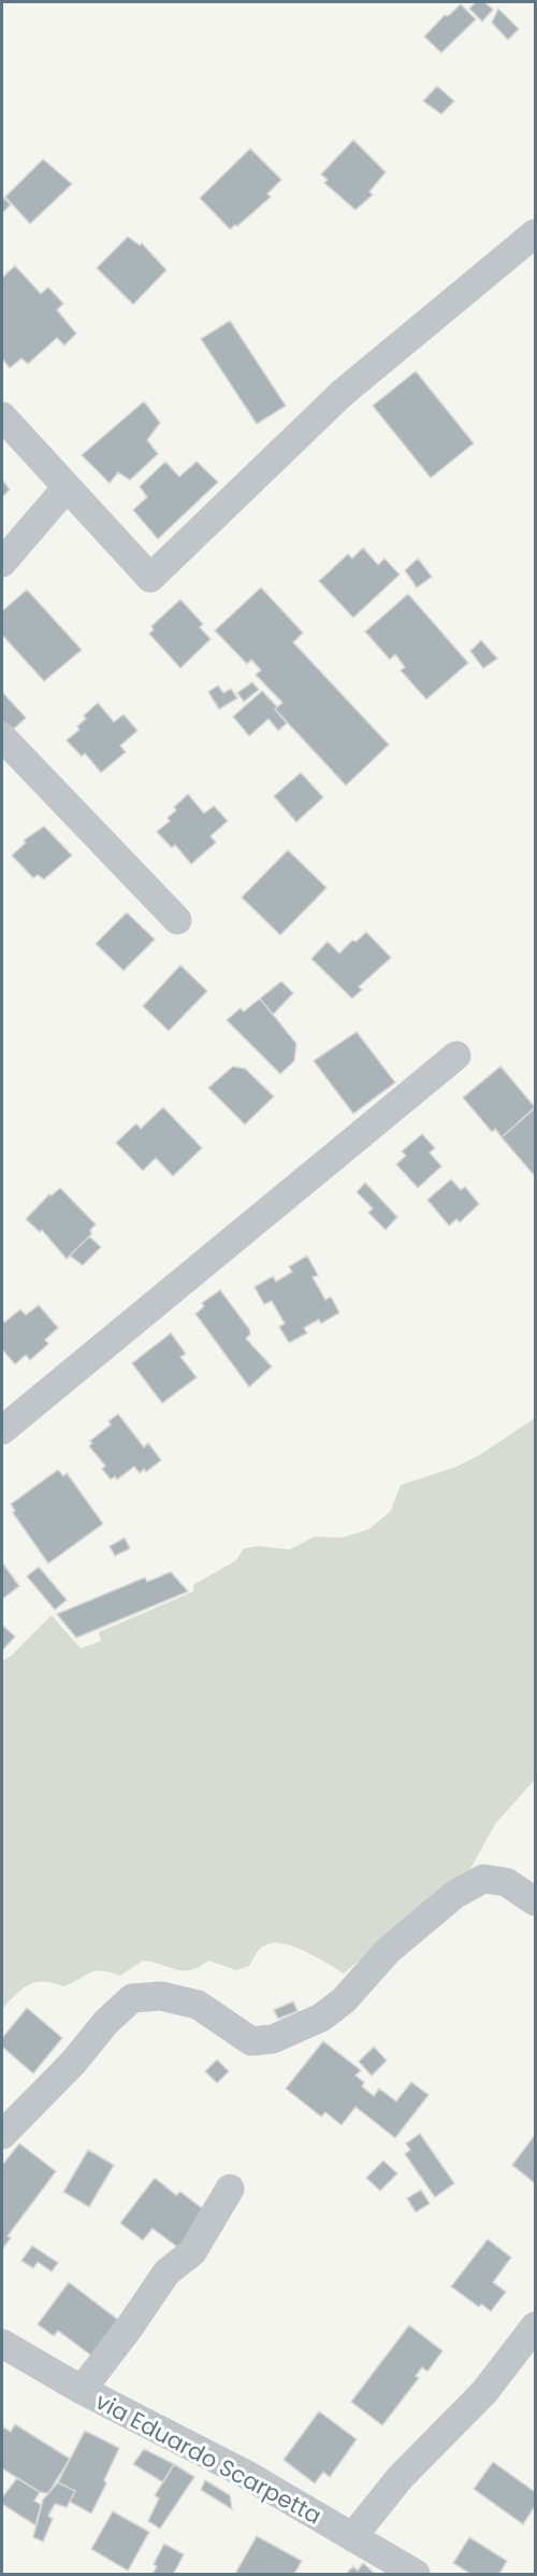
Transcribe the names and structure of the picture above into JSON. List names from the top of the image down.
{
  "streets": {
    "street": ["via Eduardo Scarpetta"]
  }
}
